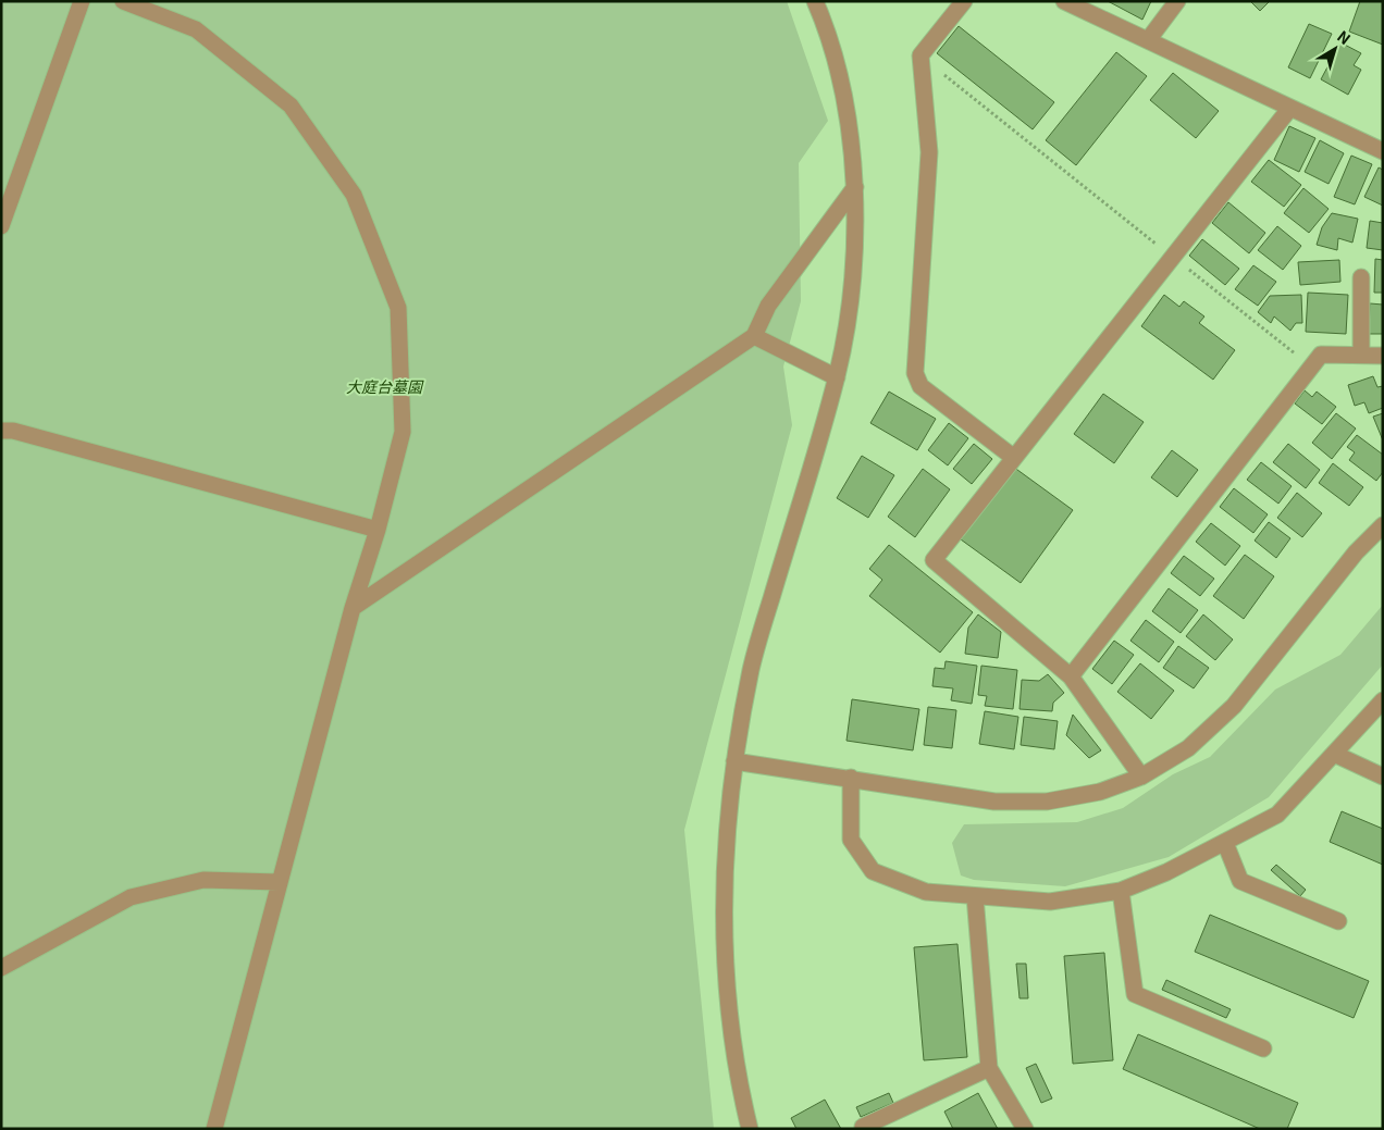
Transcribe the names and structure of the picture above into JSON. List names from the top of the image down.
{
  "parks": ["大庭台墓園"],
  "north": "top right"
}
